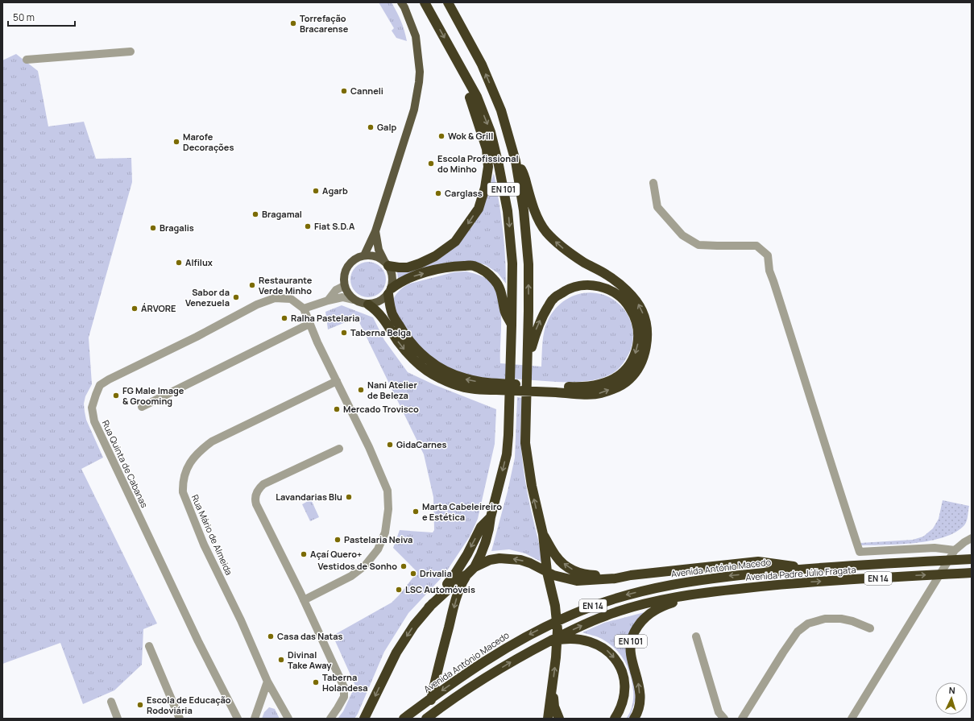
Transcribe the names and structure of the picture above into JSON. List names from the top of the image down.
{
  "streets": {
    "highway": [
      "EN 101",
      "Avenida António Macedo",
      "Avenida Padre Júlio Fragata",
      "EN 14"
    ],
    "street": ["Rua Quinta de Cabanas", "Rua Mário de Almeida"]
  },
  "crossings": [
    ["EN 101", "Avenida António Macedo"],
    ["EN 101", "Avenida Padre Júlio Fragata"],
    ["EN 101", "EN 14"],
    ["Avenida Padre Júlio Fragata", "EN 14"]
  ],
  "places": [
    "Torrefação Bracarense",
    "Canneli",
    "Galp",
    "Wok & Grill",
    "Marofe Decorações",
    "Escola Profissional do Minho",
    "Agarb",
    "Carglass",
    "Bragamal",
    "Fiat S.D.A",
    "Bragalis",
    "Alfilux",
    "Restaurante Verde Minho",
    "Sabor da Venezuela",
    "ÁRVORE",
    "Ralha Pastelaria",
    "Taberna Belga",
    "Nani Atelier de Beleza",
    "FG Male Image & Grooming",
    "Mercado Trovisco",
    "GidaCarnes",
    "Lavandarias Blu",
    "Marta Cabeleireiro e Estética",
    "Pastelaria Neiva",
    "Açaí Quero+",
    "Vestidos de Sonho",
    "Drivalia",
    "LSC Automóveis",
    "Casa das Natas",
    "Divinal Take Away",
    "Taberna Holandesa",
    "Escola de Educação Rodoviária"
  ],
  "scale_bar": "50 m",
  "north": "top"
}
